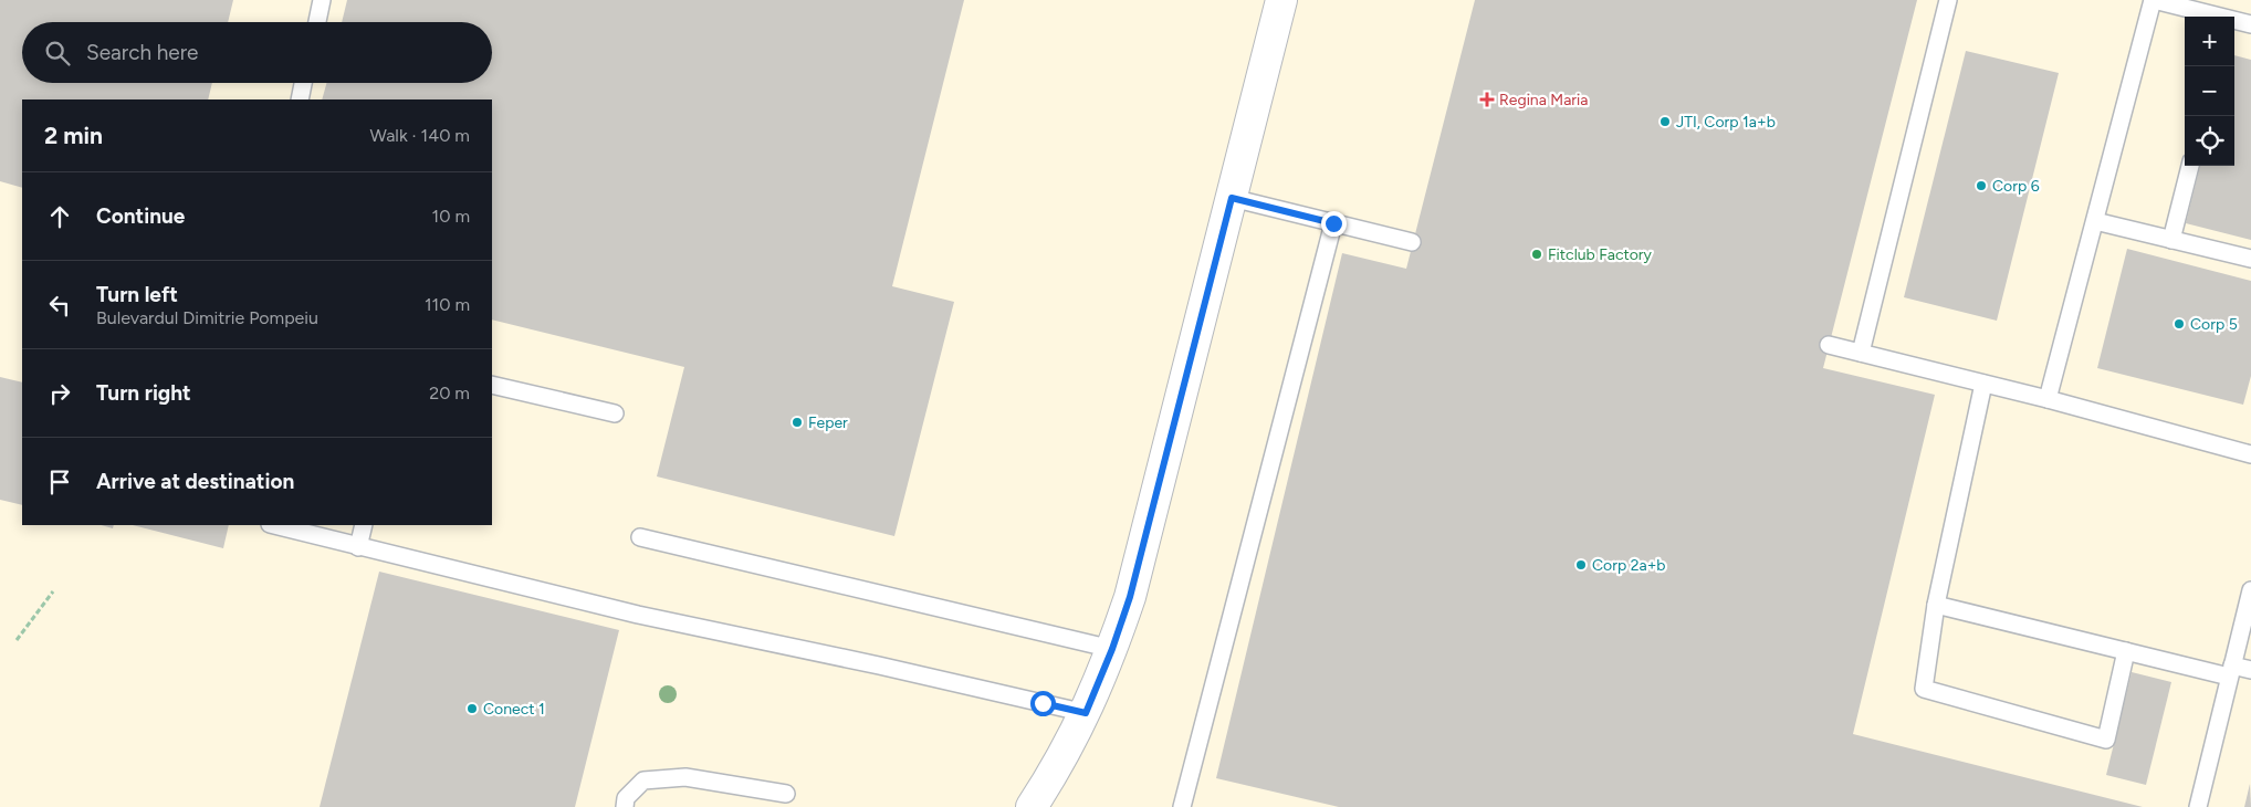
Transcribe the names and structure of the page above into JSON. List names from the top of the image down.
{
  "places": {
    "health": ["Regina Maria"],
    "other": [
      "JTI, Corp 1a+b",
      "Corp 6",
      "Fitclub Factory",
      "Corp 5",
      "Feper",
      "Corp 2a+b",
      "Conect 1"
    ]
  },
  "page": {
    "map_buttons": ["+", "−"],
    "search": "Search here",
    "heading": ["2 min", "Walk · 140 m"],
    "list": [
      ["Continue", "10 m"],
      ["Turn left", "Bulevardul Dimitrie Pompeiu", "110 m"],
      ["Turn right", "20 m"],
      "Arrive at destination"
    ]
  }
}
